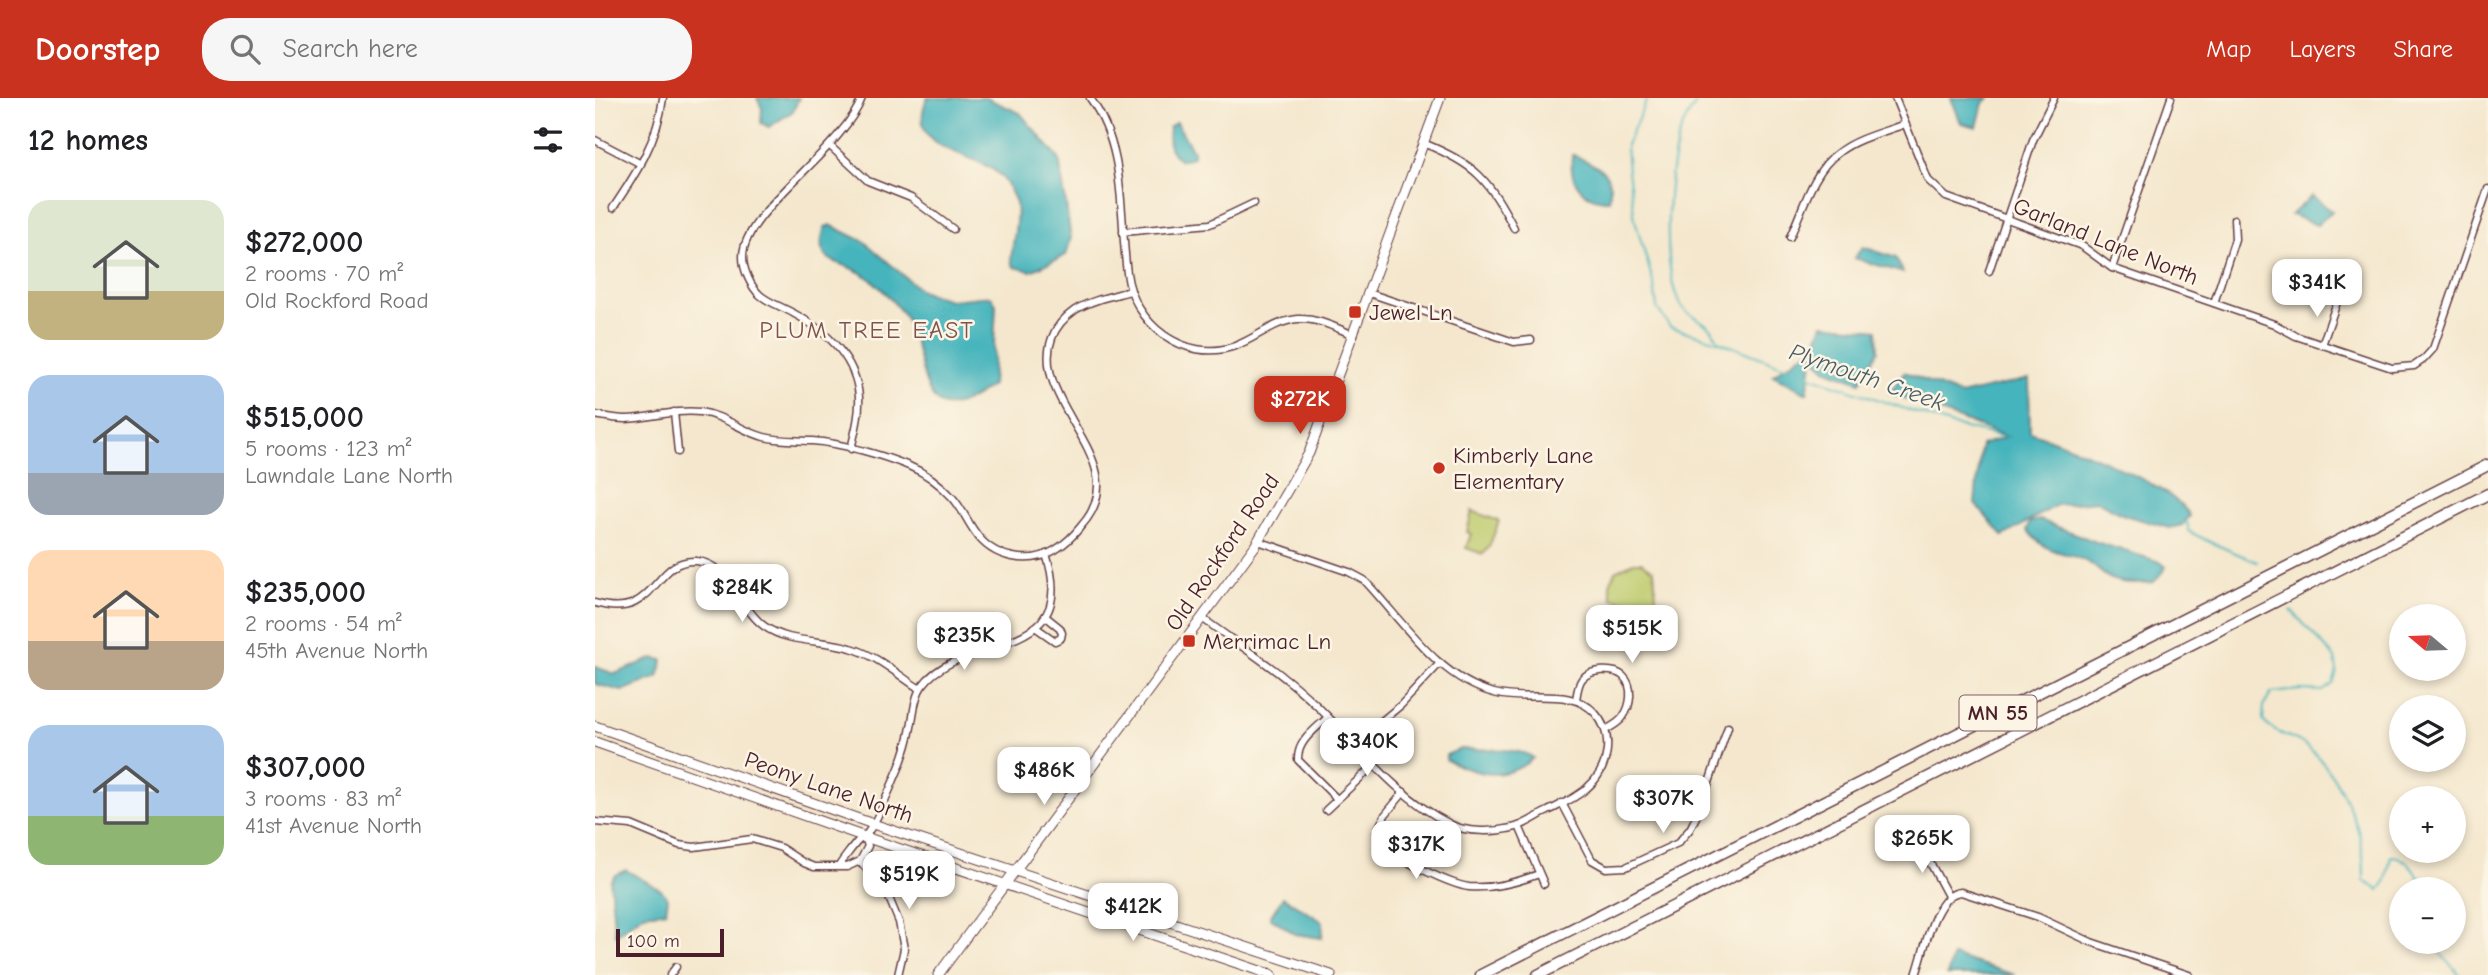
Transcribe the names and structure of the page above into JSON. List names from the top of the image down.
{
  "streets": {
    "main road": ["Old Rockford Road", "MN 55", "Peony Lane North"],
    "street": ["Garland Lane North"]
  },
  "crossings": [
    ["Old Rockford Road", "Peony Lane North"]
  ],
  "districts": ["PLUM TREE EAST"],
  "water": ["Plymouth Creek"],
  "places": {
    "transit": ["Jewel Ln", "Merrimac Ln"],
    "other": ["Kimberly Lane Elementary"]
  },
  "scale_bar": "100 m",
  "north": "left",
  "page": {
    "header": "Doorstep",
    "search": "Search here",
    "nav": ["Map", "Layers", "Share"],
    "heading": "12 homes",
    "list": [
      {
        "name": "$272,000",
        "note": "2 rooms · 70 m² · Old Rockford Road"
      },
      {
        "name": "$515,000",
        "note": "5 rooms · 123 m² · Lawndale Lane North"
      },
      {
        "name": "$235,000",
        "note": "2 rooms · 54 m² · 45th Avenue North"
      },
      {
        "name": "$307,000",
        "note": "3 rooms · 83 m² · 41st Avenue North"
      }
    ],
    "price": [
      "$341K",
      "$272K",
      "$284K",
      "$515K",
      "$235K",
      "$340K",
      "$486K",
      "$307K",
      "$265K",
      "$317K",
      "$519K",
      "$412K"
    ],
    "map_buttons": ["+", "−"],
    "scale": "100 m"
  }
}
